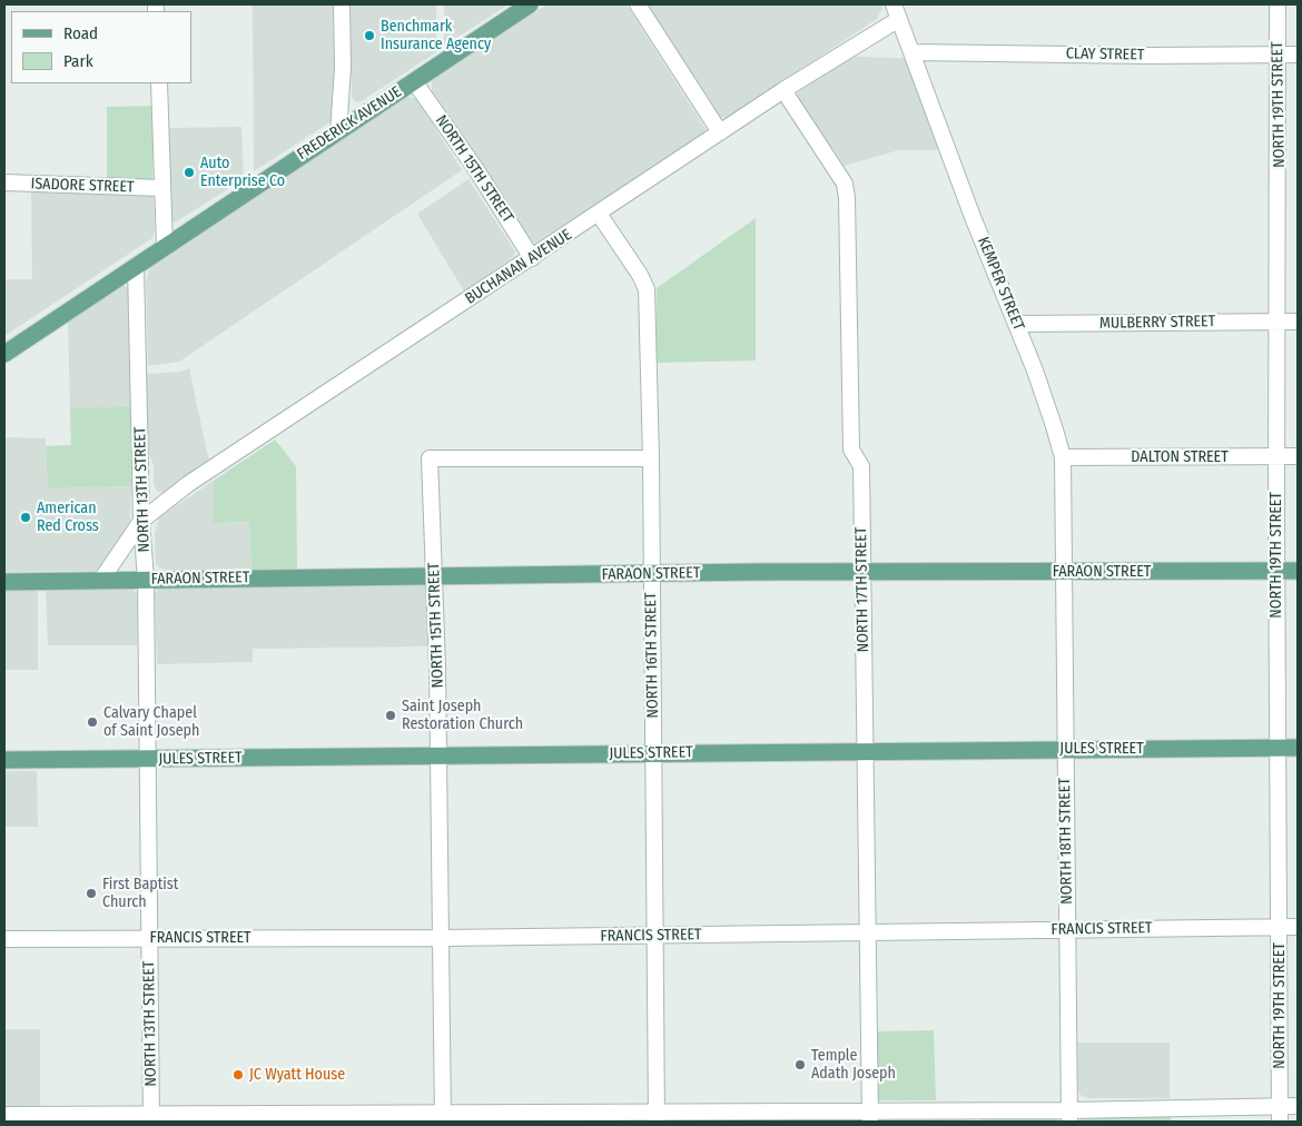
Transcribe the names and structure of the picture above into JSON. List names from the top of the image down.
{
  "streets": {
    "main road": ["FREDERICK AVENUE", "FARAON STREET", "JULES STREET"],
    "street": [
      "CLAY STREET",
      "NORTH 19TH STREET",
      "NORTH 15TH STREET",
      "ISADORE STREET",
      "BUCHANAN AVENUE",
      "KEMPER STREET",
      "MULBERRY STREET",
      "DALTON STREET",
      "NORTH 13TH STREET",
      "NORTH 17TH STREET",
      "NORTH 16TH STREET",
      "NORTH 18TH STREET",
      "FRANCIS STREET"
    ]
  },
  "crossings": [
    ["CLAY STREET", "NORTH 19TH STREET"],
    ["CLAY STREET", "KEMPER STREET"],
    ["NORTH 19TH STREET", "MULBERRY STREET"],
    ["NORTH 19TH STREET", "DALTON STREET"],
    ["NORTH 19TH STREET", "FARAON STREET"],
    ["NORTH 19TH STREET", "JULES STREET"],
    ["NORTH 19TH STREET", "FRANCIS STREET"],
    ["FREDERICK AVENUE", "NORTH 15TH STREET"],
    ["FREDERICK AVENUE", "NORTH 13TH STREET"],
    ["NORTH 15TH STREET", "BUCHANAN AVENUE"],
    ["NORTH 15TH STREET", "FARAON STREET"],
    ["NORTH 15TH STREET", "NORTH 16TH STREET"],
    ["NORTH 15TH STREET", "JULES STREET"],
    ["NORTH 15TH STREET", "FRANCIS STREET"],
    ["BUCHANAN AVENUE", "KEMPER STREET"],
    ["BUCHANAN AVENUE", "NORTH 13TH STREET"],
    ["BUCHANAN AVENUE", "FARAON STREET"],
    ["BUCHANAN AVENUE", "NORTH 17TH STREET"],
    ["BUCHANAN AVENUE", "NORTH 16TH STREET"],
    ["KEMPER STREET", "MULBERRY STREET"],
    ["KEMPER STREET", "DALTON STREET"],
    ["KEMPER STREET", "FARAON STREET"],
    ["KEMPER STREET", "NORTH 18TH STREET"],
    ["NORTH 13TH STREET", "FARAON STREET"],
    ["NORTH 13TH STREET", "JULES STREET"],
    ["NORTH 13TH STREET", "FRANCIS STREET"],
    ["FARAON STREET", "NORTH 17TH STREET"],
    ["FARAON STREET", "NORTH 16TH STREET"],
    ["FARAON STREET", "NORTH 18TH STREET"],
    ["NORTH 17TH STREET", "JULES STREET"],
    ["NORTH 17TH STREET", "FRANCIS STREET"],
    ["NORTH 16TH STREET", "JULES STREET"],
    ["NORTH 16TH STREET", "FRANCIS STREET"],
    ["JULES STREET", "NORTH 18TH STREET"],
    ["NORTH 18TH STREET", "FRANCIS STREET"]
  ],
  "places": [
    "Benchmark Insurance Agency",
    "Auto Enterprise Co",
    "American Red Cross",
    "Saint Joseph Restoration Church",
    "Calvary Chapel of Saint Joseph",
    "First Baptist Church",
    "Temple Adath Joseph",
    "JC Wyatt House"
  ],
  "legend": ["Road", "Park"]
}
